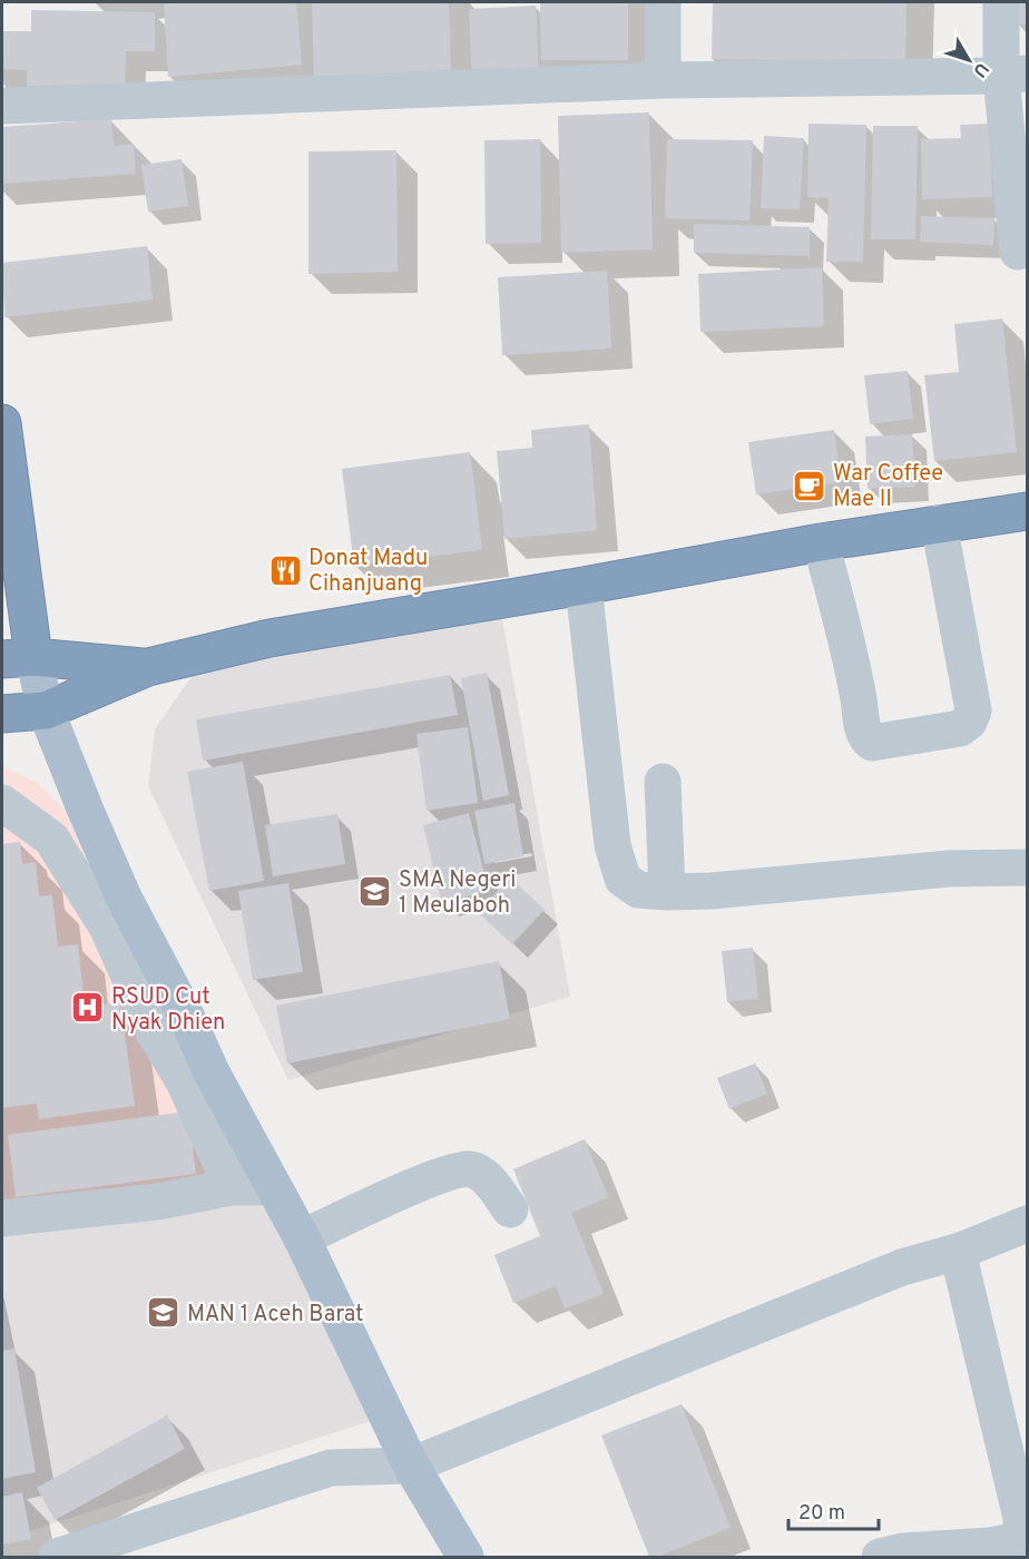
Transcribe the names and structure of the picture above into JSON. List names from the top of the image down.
{
  "places": {
    "cafe": ["War Coffee Mae II"],
    "restaurant": ["Donat Madu Cihanjuang"],
    "school or university": ["SMA Negeri 1 Meulaboh", "MAN 1 Aceh Barat"],
    "hospital": ["RSUD Cut Nyak Dhien"]
  },
  "scale_bar": "20 m",
  "north": "bottom right"
}
